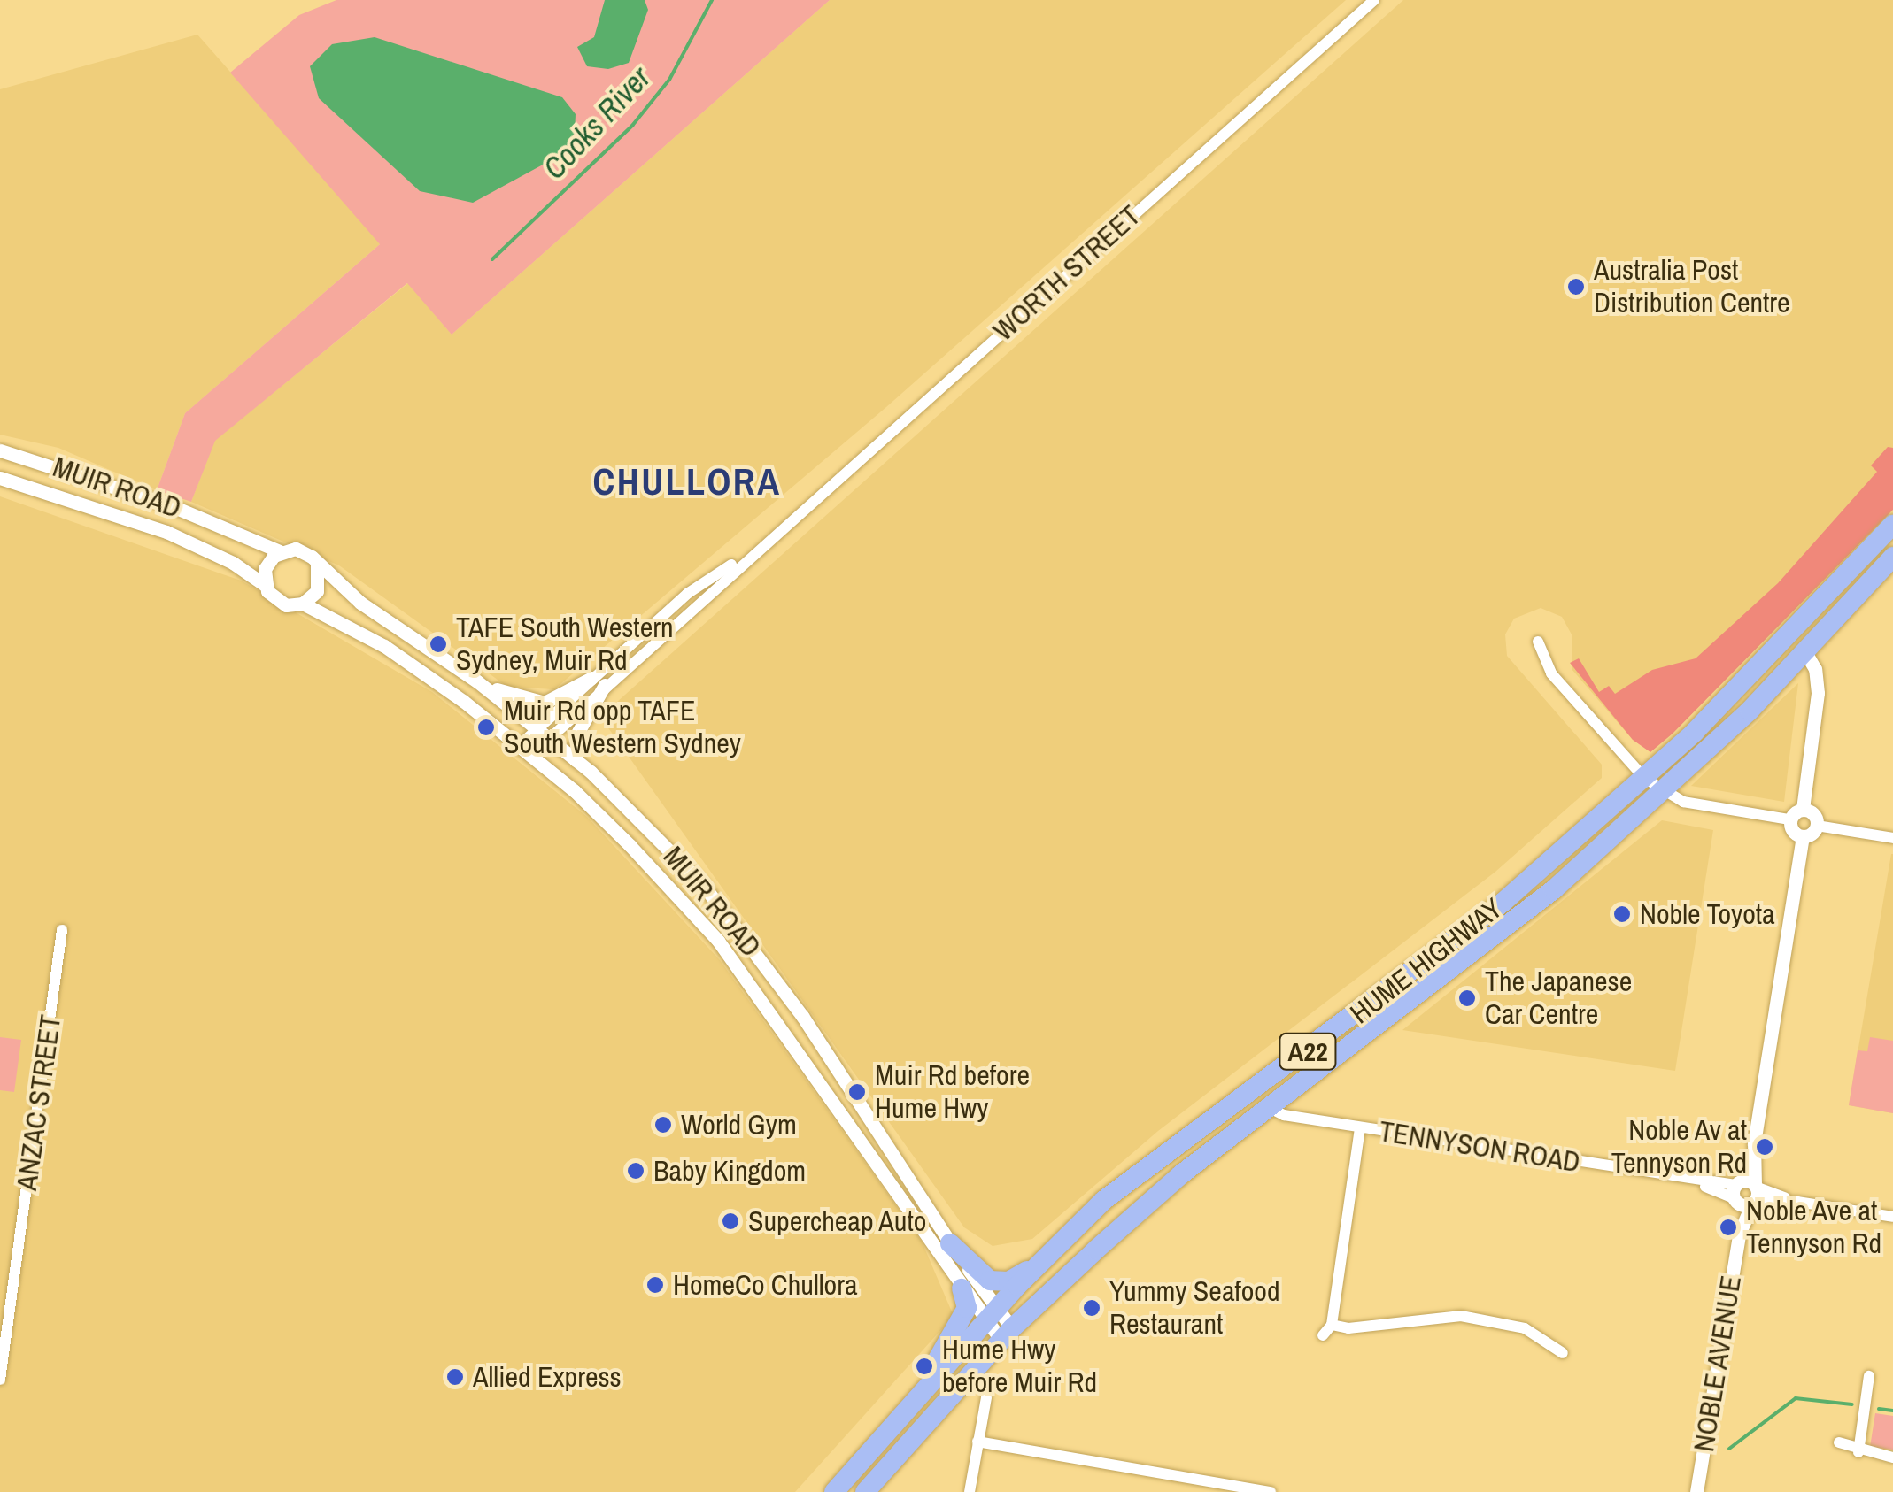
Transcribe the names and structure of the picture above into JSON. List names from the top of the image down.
{
  "streets": {
    "highway": ["HUME HIGHWAY", "A22"],
    "street": [
      "WORTH STREET",
      "MUIR ROAD",
      "ANZAC STREET",
      "TENNYSON ROAD",
      "NOBLE AVENUE"
    ]
  },
  "crossings": [
    ["WORTH STREET", "MUIR ROAD"],
    ["MUIR ROAD", "HUME HIGHWAY"],
    ["HUME HIGHWAY", "TENNYSON ROAD"],
    ["TENNYSON ROAD", "NOBLE AVENUE"]
  ],
  "districts": ["CHULLORA"],
  "water": ["Cooks River"],
  "places": [
    "Australia Post Distribution Centre",
    "TAFE South Western Sydney, Muir Rd",
    "Muir Rd opp TAFE South Western Sydney",
    "Noble Toyota",
    "The Japanese Car Centre",
    "Muir Rd before Hume Hwy",
    "World Gym",
    "Noble Av at Tennyson Rd",
    "Baby Kingdom",
    "Supercheap Auto",
    "Noble Ave at Tennyson Rd",
    "HomeCo Chullora",
    "Yummy Seafood Restaurant",
    "Hume Hwy before Muir Rd",
    "Allied Express"
  ]
}
